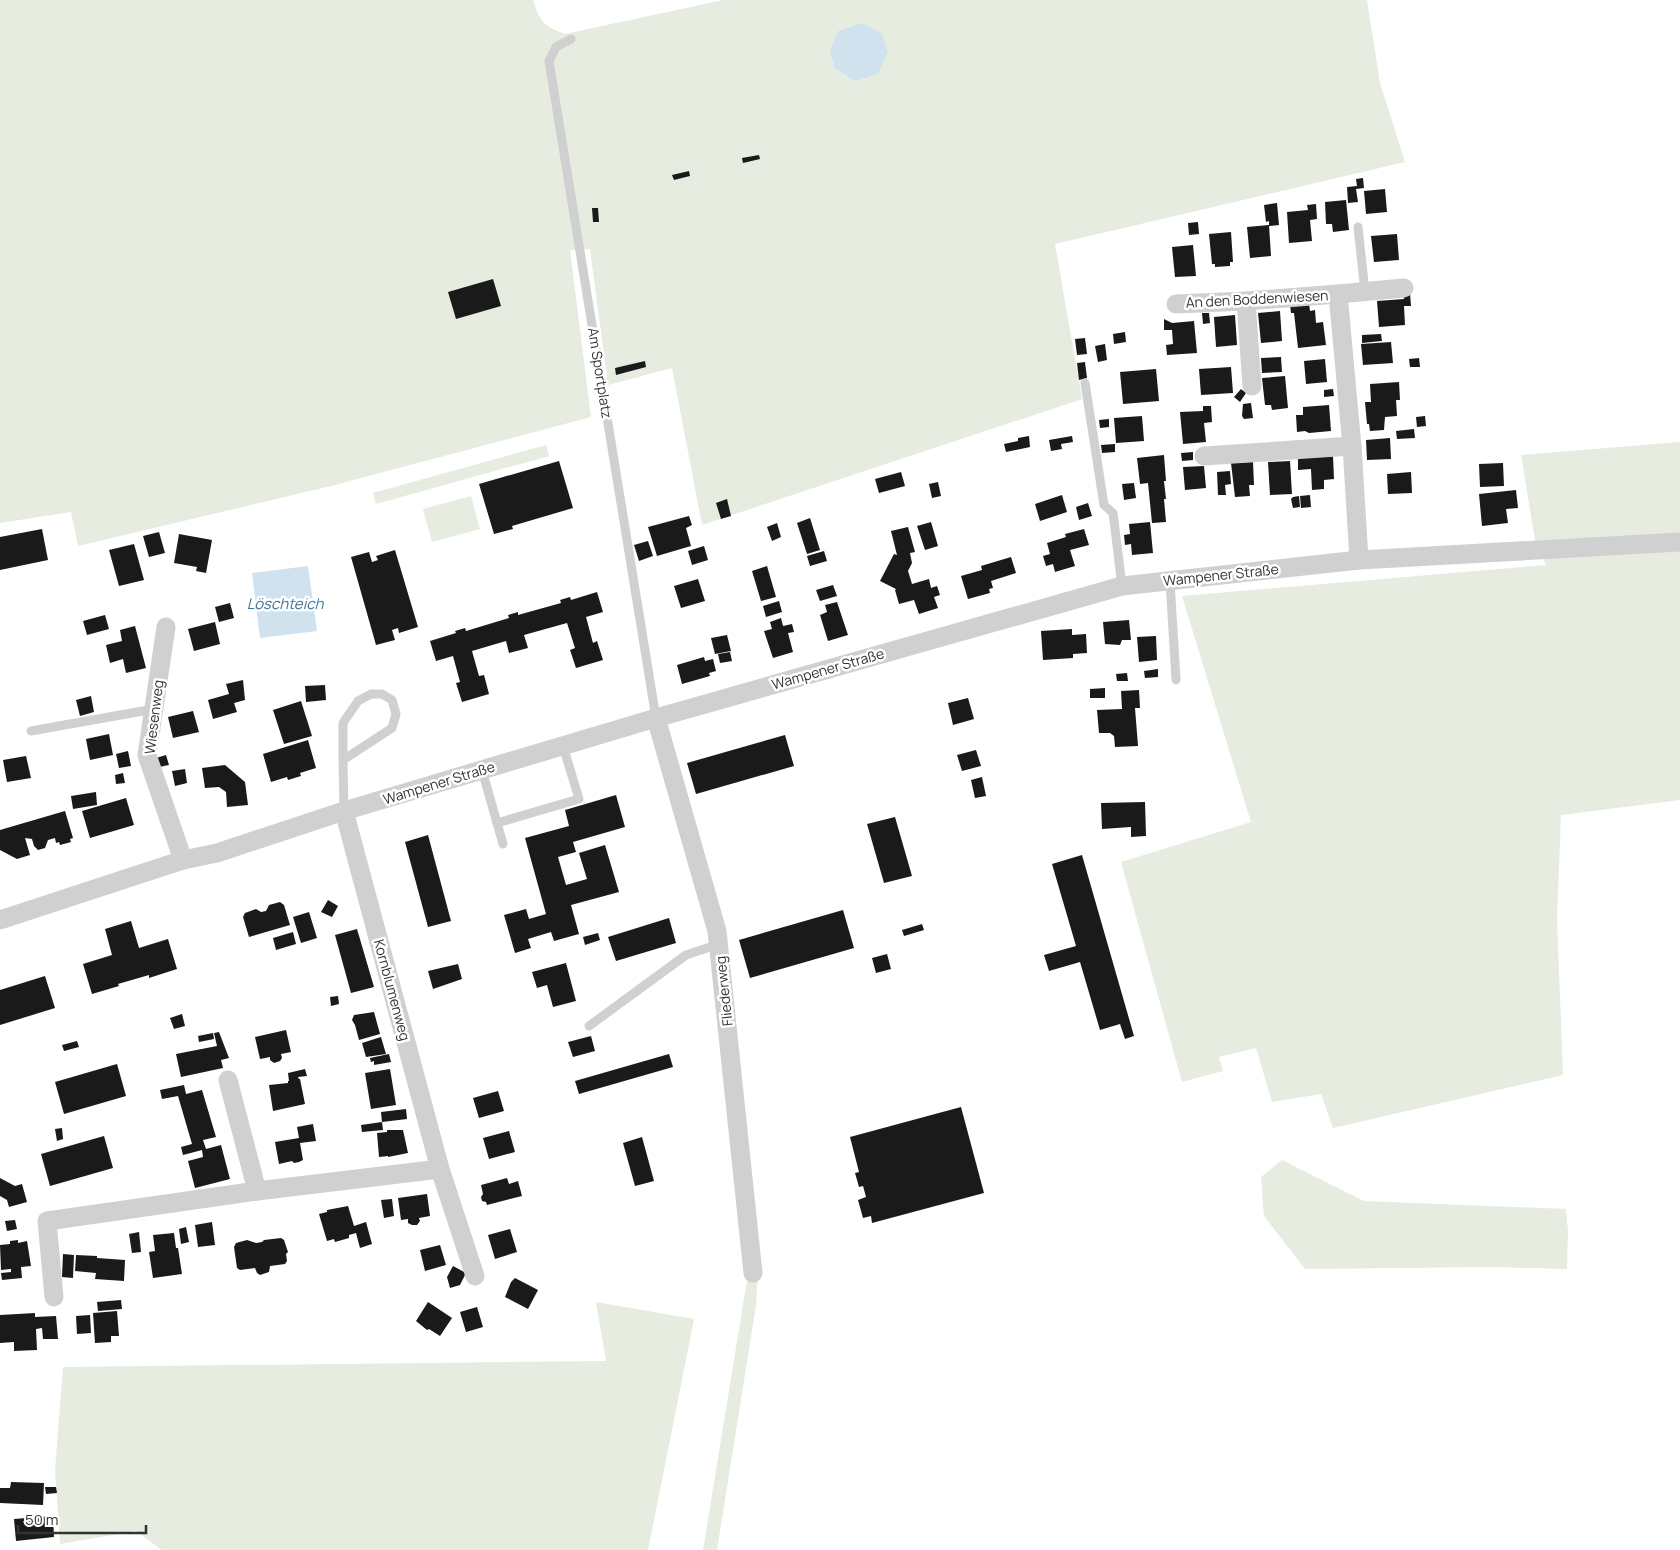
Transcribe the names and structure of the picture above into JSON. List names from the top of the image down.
{
  "streets": {
    "street": [
      "An den Boddenwiesen",
      "Wampener Straße",
      "Wiesenweg",
      "Kornblumenweg",
      "Fliederweg"
    ],
    "lane": ["Am Sportplatz"]
  },
  "crossings": [
    ["An den Boddenwiesen", "Wampener Straße"],
    ["Am Sportplatz", "Wampener Straße"],
    ["Am Sportplatz", "Fliederweg"],
    ["Wampener Straße", "Wiesenweg"],
    ["Wampener Straße", "Kornblumenweg"],
    ["Wampener Straße", "Fliederweg"]
  ],
  "water": ["Löschteich"],
  "scale_bar": "50 m"
}
